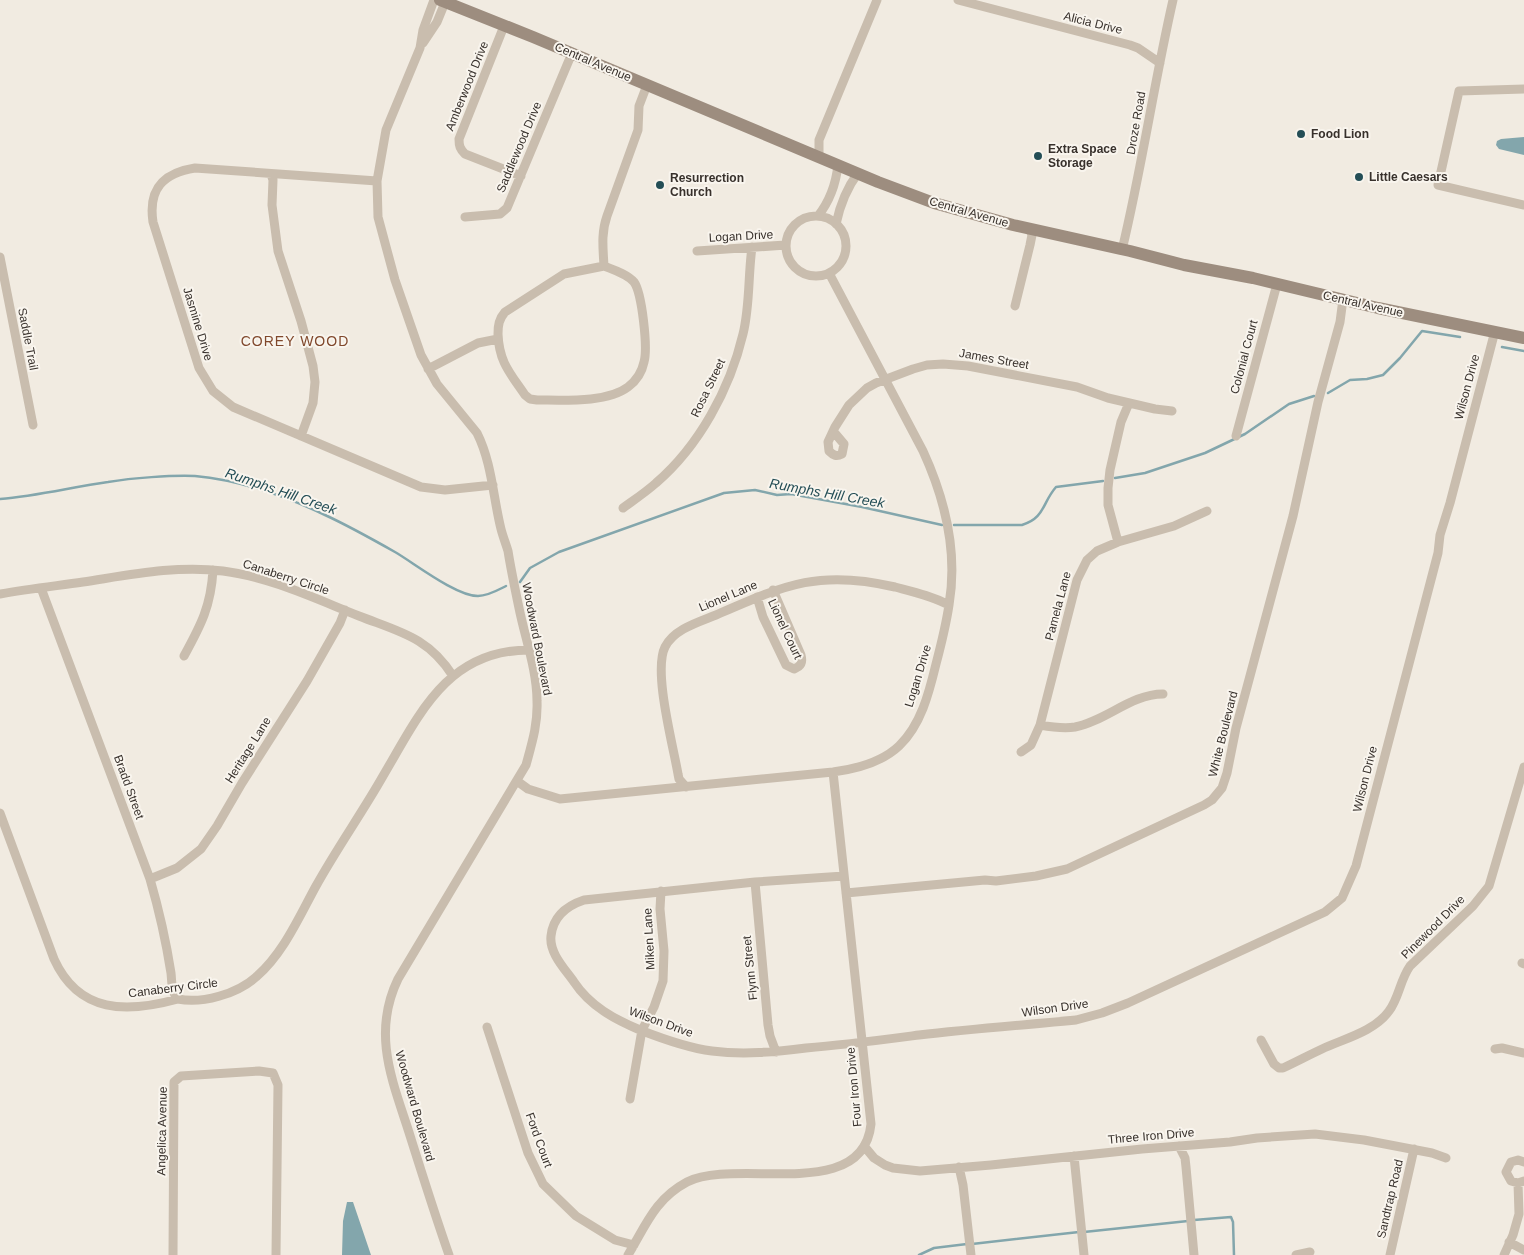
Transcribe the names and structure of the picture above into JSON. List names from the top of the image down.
{
  "streets": {
    "street": [
      "Alicia Drive",
      "Central Avenue",
      "Amberwood Drive",
      "Droze Road",
      "Saddlewood Drive",
      "Logan Drive",
      "Jasmine Drive",
      "Saddle Trail",
      "Colonial Court",
      "James Street",
      "Wilson Drive",
      "Rosa Street",
      "Canaberry Circle",
      "Lionel Lane",
      "Pamela Lane",
      "Lionel Court",
      "Woodward Boulevard",
      "White Boulevard",
      "Heritage Lane",
      "Bradd Street",
      "Pinewood Drive",
      "Miken Lane",
      "Flynn Street",
      "Four Iron Drive",
      "Angelica Avenue",
      "Three Iron Drive",
      "Ford Court",
      "Sandtrap Road"
    ]
  },
  "crossings": [
    ["Alicia Drive", "Droze Road"],
    ["Central Avenue", "Amberwood Drive"],
    ["Central Avenue", "Droze Road"],
    ["Central Avenue", "Saddlewood Drive"],
    ["Central Avenue", "Colonial Court"],
    ["Central Avenue", "Wilson Drive"],
    ["Central Avenue", "Woodward Boulevard"],
    ["Central Avenue", "White Boulevard"],
    ["Amberwood Drive", "Saddlewood Drive"],
    ["Logan Drive", "James Street"],
    ["Logan Drive", "Rosa Street"],
    ["Logan Drive", "Lionel Lane"],
    ["Logan Drive", "Woodward Boulevard"],
    ["Logan Drive", "Four Iron Drive"],
    ["Jasmine Drive", "Woodward Boulevard"],
    ["Wilson Drive", "Miken Lane"],
    ["Wilson Drive", "Flynn Street"],
    ["Wilson Drive", "Four Iron Drive"],
    ["Canaberry Circle", "Woodward Boulevard"],
    ["Canaberry Circle", "Heritage Lane"],
    ["Canaberry Circle", "Bradd Street"],
    ["Lionel Lane", "Lionel Court"],
    ["White Boulevard", "Four Iron Drive"],
    ["Heritage Lane", "Bradd Street"],
    ["Four Iron Drive", "Three Iron Drive"],
    ["Three Iron Drive", "Sandtrap Road"]
  ],
  "districts": ["COREY WOOD"],
  "water": ["Rumphs Hill Creek"],
  "places": [
    "Food Lion",
    "Extra Space Storage",
    "Little Caesars",
    "Resurrection Church"
  ]
}
